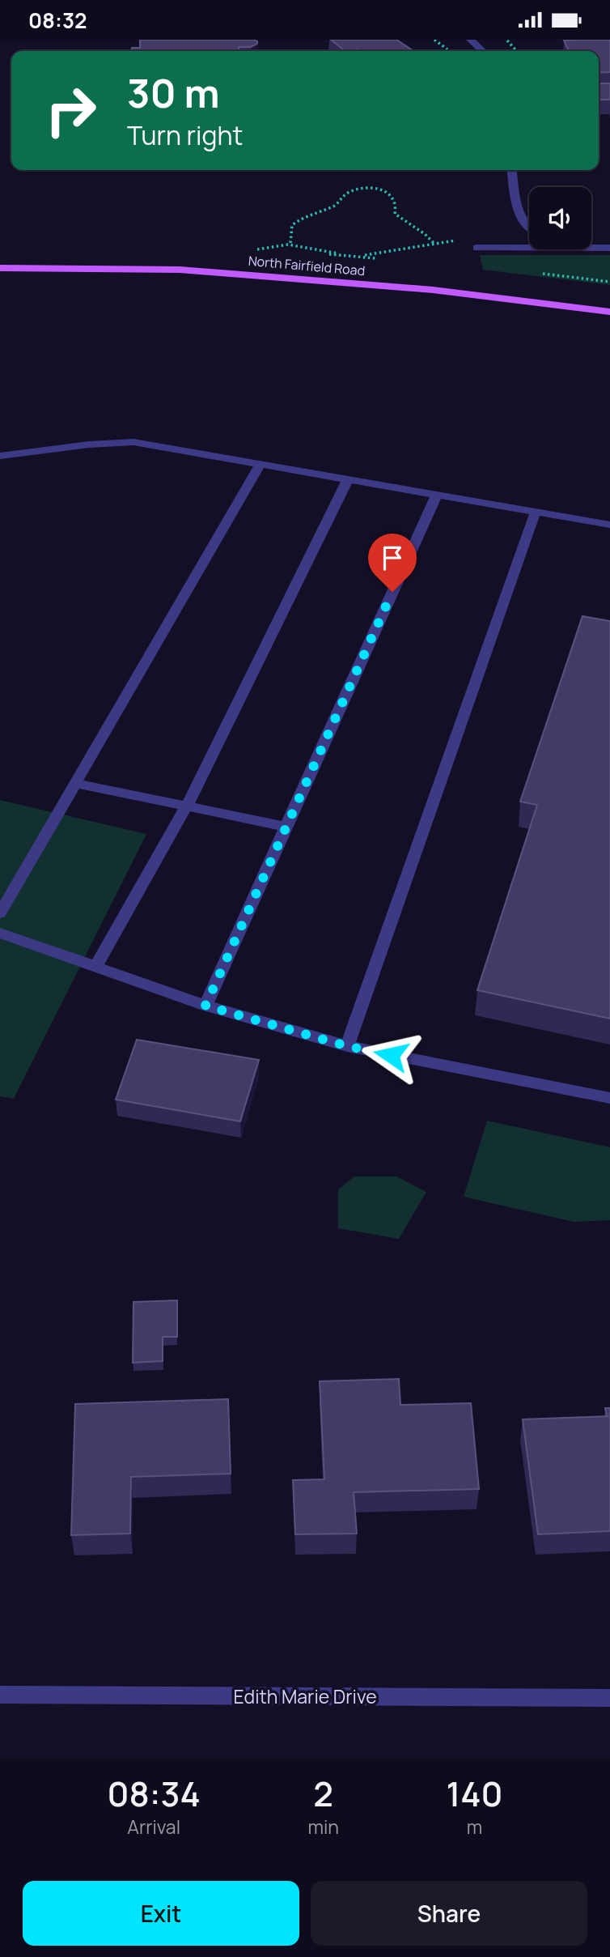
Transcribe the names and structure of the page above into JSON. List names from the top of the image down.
{
  "streets": {
    "main road": ["North Fairfield Road"],
    "street": ["Edith Marie Drive"]
  },
  "page": {
    "status": "08:32",
    "turn": ["30 m", "Turn right"],
    "eta": [
      "08:34",
      "Arrival",
      "2",
      "min",
      "140",
      "m"
    ],
    "buttons": ["Exit", "Share"]
  }
}
